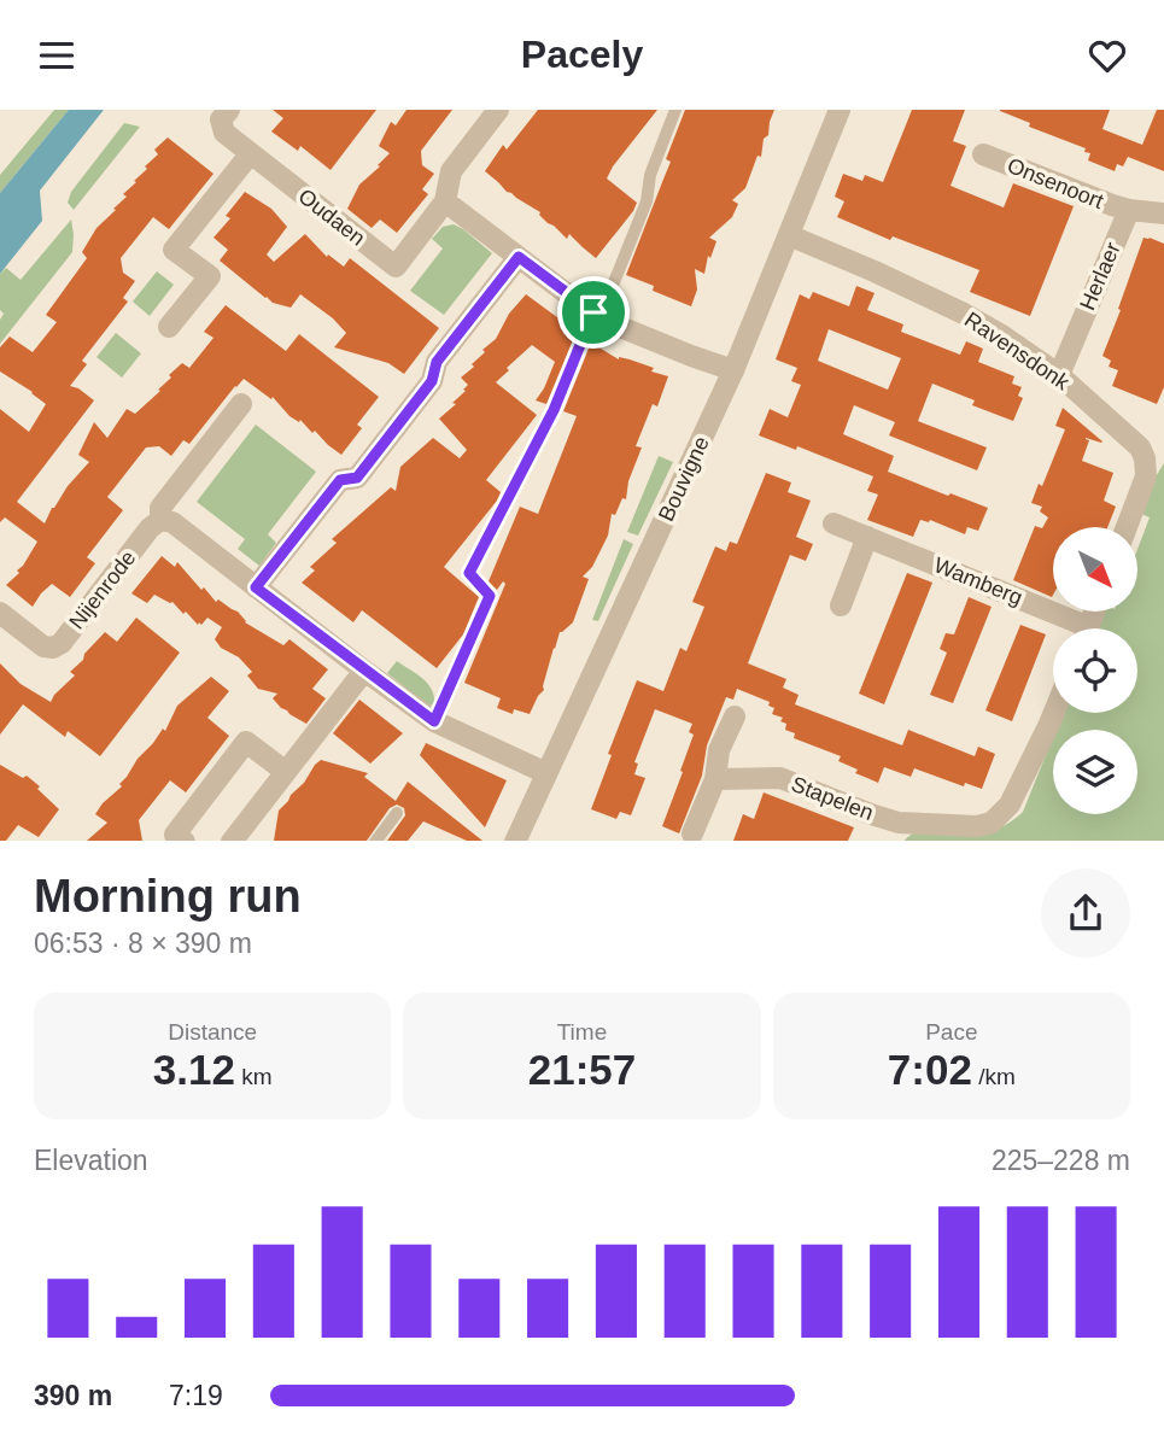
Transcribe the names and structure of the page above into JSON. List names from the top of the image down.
{
  "streets": {
    "street": [
      "Onsenoort",
      "Oudaen",
      "Herlaer",
      "Ravensdonk",
      "Bouvigne",
      "Wamberg",
      "Nijenrode",
      "Stapelen"
    ]
  },
  "crossings": [
    ["Onsenoort", "Herlaer"],
    ["Herlaer", "Ravensdonk"],
    ["Ravensdonk", "Bouvigne"]
  ],
  "north": "bottom right",
  "page": {
    "header": "Pacely",
    "heading": ["Morning run", "06:53 · 8 × 390 m"],
    "stats": [
      ["Distance", "3.12 km"],
      ["Time", "21:57"],
      ["Pace", "7:02 /km"]
    ],
    "chart": ["Elevation", "225–228 m"],
    "list": [
      {
        "name": "390 m",
        "note": "7:19"
      }
    ]
  }
}
